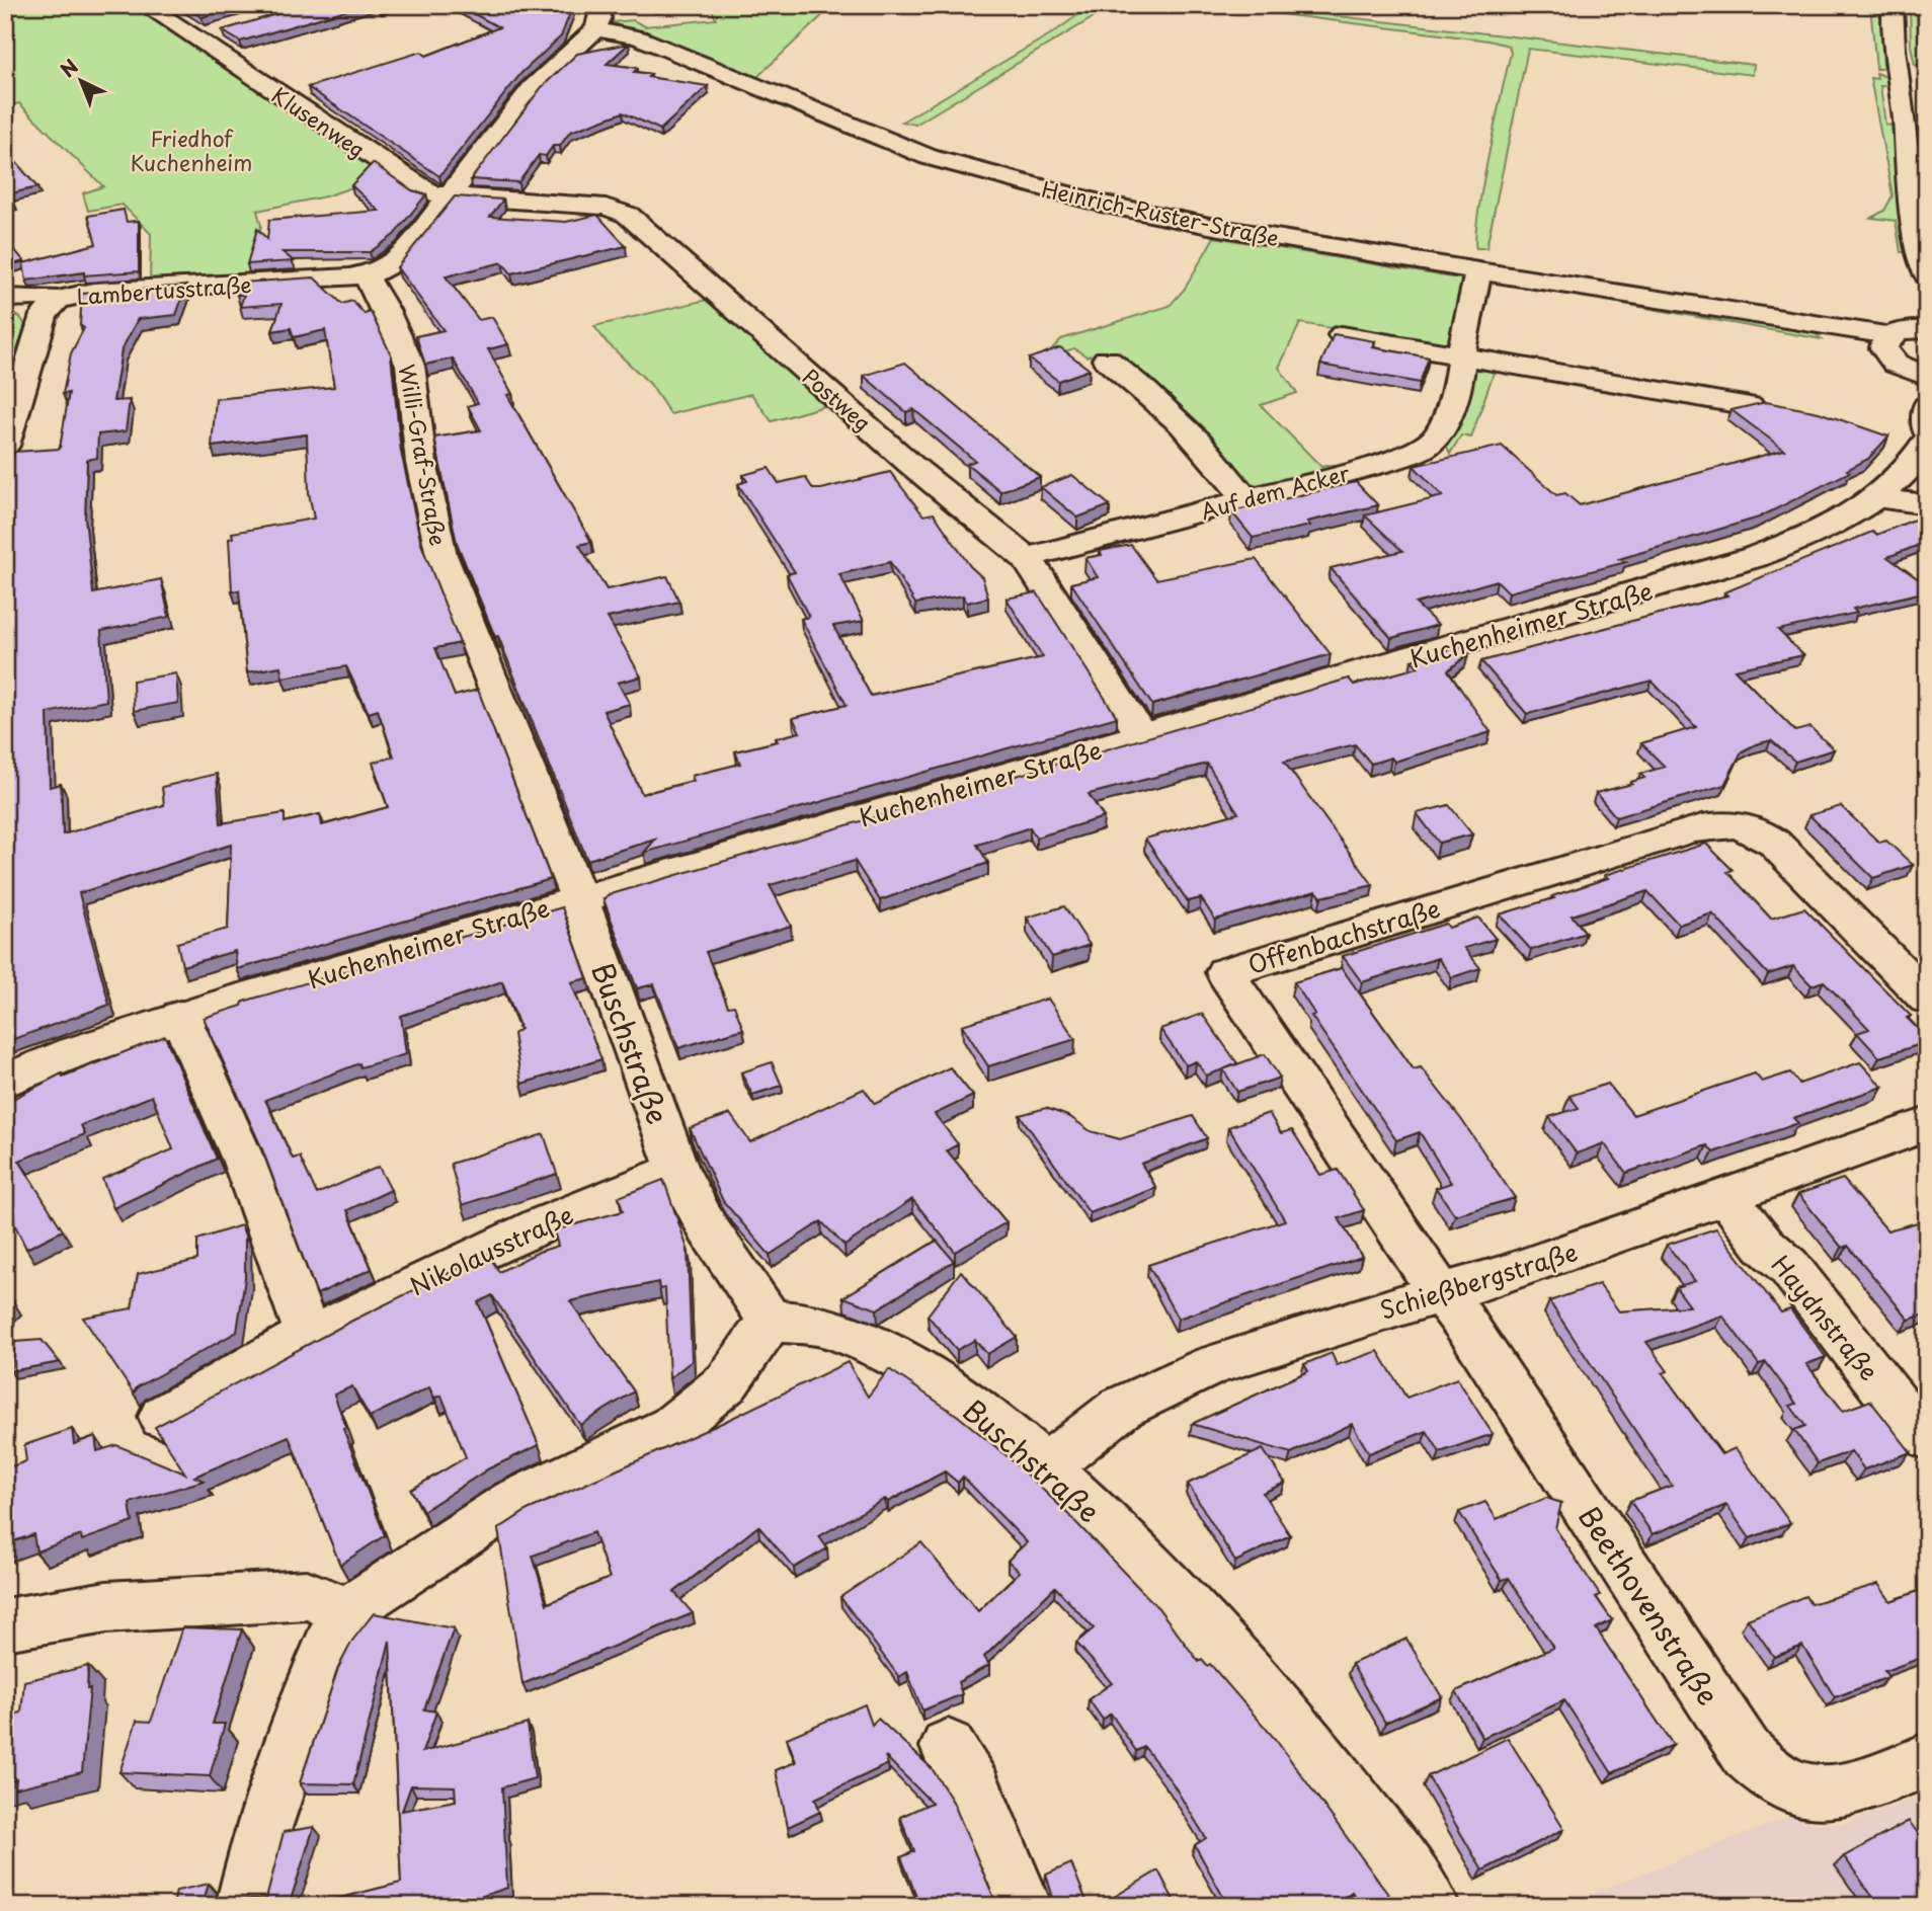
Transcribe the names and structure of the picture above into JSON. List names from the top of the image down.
{
  "streets": {
    "street": [
      "Klusenweg",
      "Heinrich-Ruster-Straße",
      "Lambertusstraße",
      "Postweg",
      "Willi-Graf-Straße",
      "Auf dem Acker",
      "Kuchenheimer Straße",
      "Offenbachstraße",
      "Buschstraße",
      "Nikolausstraße",
      "Schießbergstraße",
      "Haydnstraße",
      "Beethovenstraße"
    ]
  },
  "crossings": [
    ["Klusenweg", "Postweg"],
    ["Heinrich-Ruster-Straße", "Auf dem Acker"],
    ["Lambertusstraße", "Willi-Graf-Straße"],
    ["Postweg", "Auf dem Acker"],
    ["Postweg", "Kuchenheimer Straße"],
    ["Willi-Graf-Straße", "Kuchenheimer Straße"],
    ["Willi-Graf-Straße", "Buschstraße"],
    ["Kuchenheimer Straße", "Buschstraße"],
    ["Offenbachstraße", "Schießbergstraße"],
    ["Offenbachstraße", "Beethovenstraße"],
    ["Buschstraße", "Nikolausstraße"],
    ["Buschstraße", "Schießbergstraße"],
    ["Schießbergstraße", "Haydnstraße"],
    ["Schießbergstraße", "Beethovenstraße"]
  ],
  "parks": ["Friedhof Kuchenheim"],
  "north": "top left"
}
